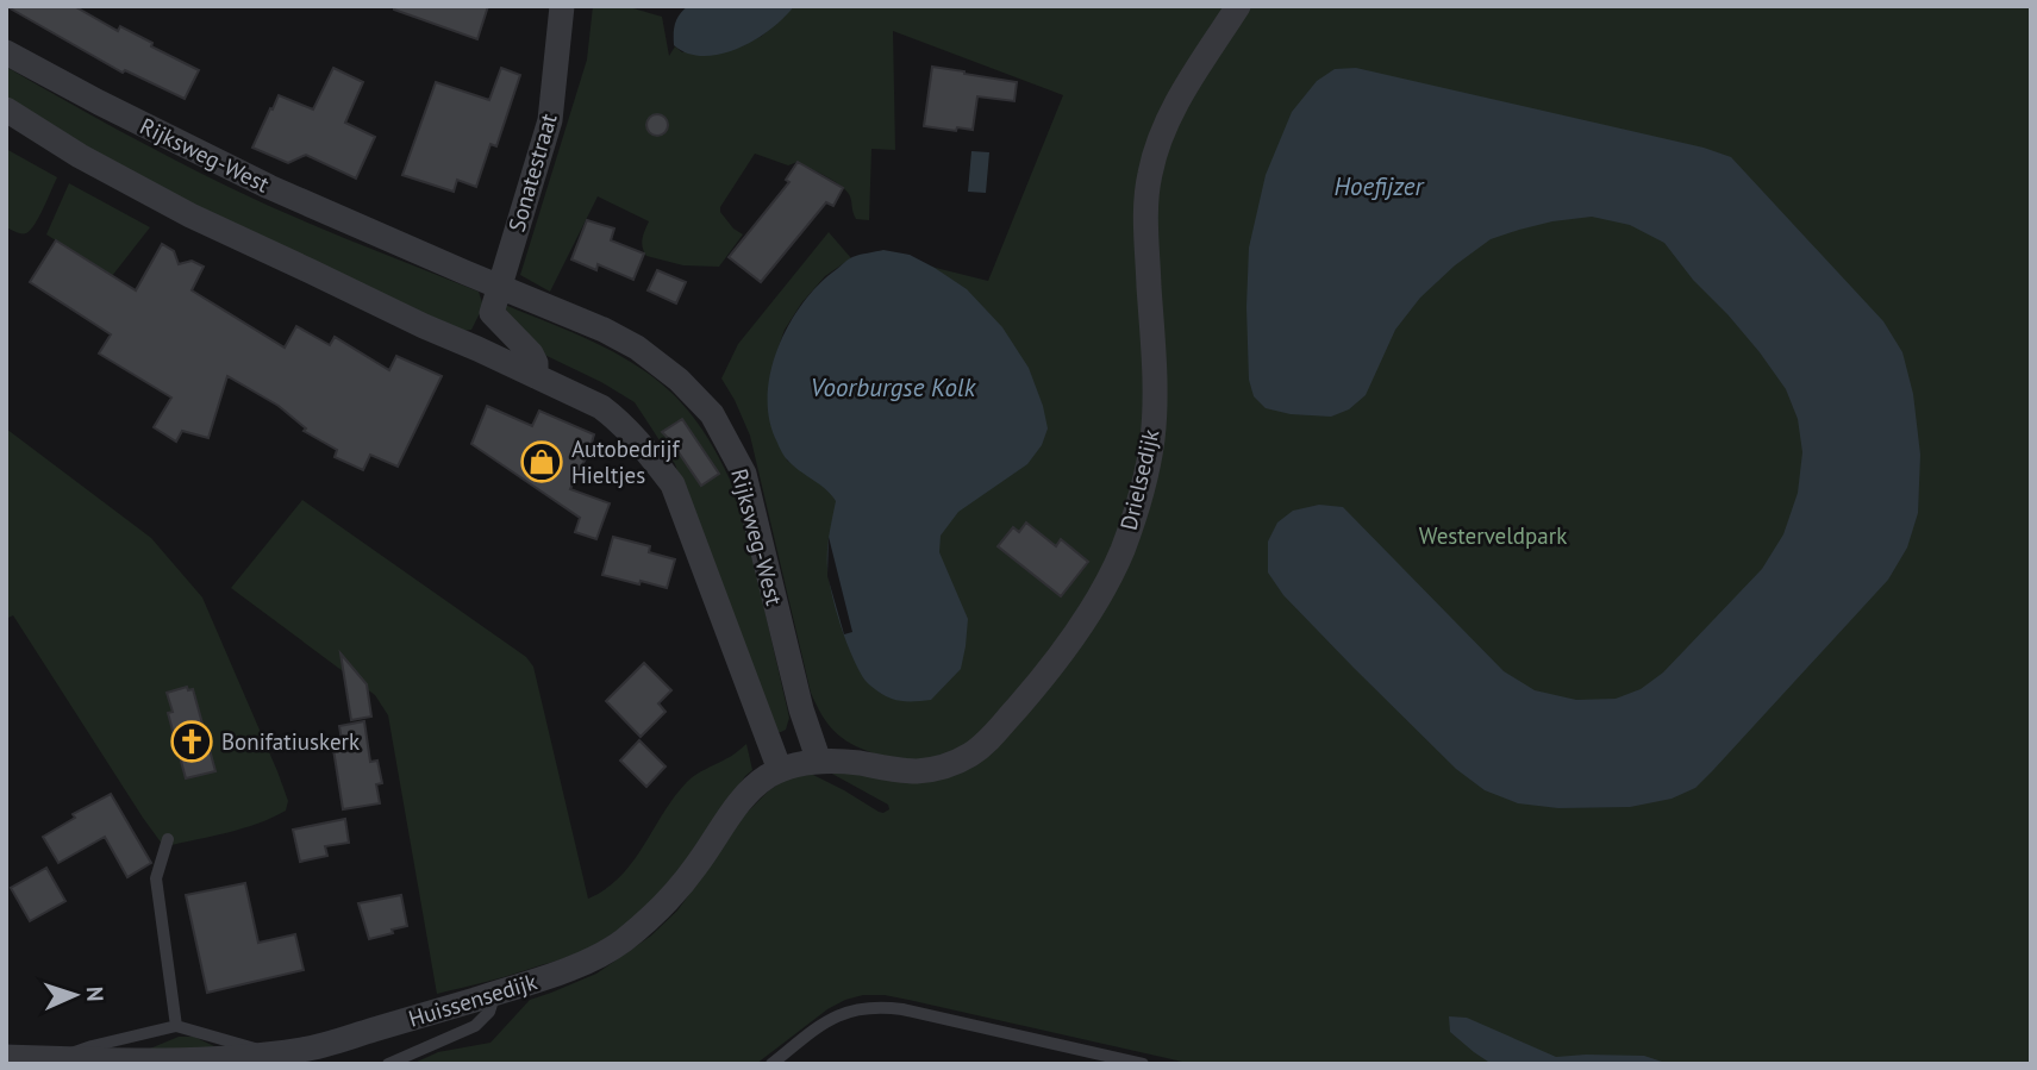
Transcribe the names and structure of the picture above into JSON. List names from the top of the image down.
{
  "streets": {
    "street": [
      "Rijksweg-West",
      "Sonatestraat",
      "Drielsedijk",
      "Huissensedijk"
    ]
  },
  "crossings": [
    ["Rijksweg-West", "Sonatestraat"],
    ["Rijksweg-West", "Huissensedijk"],
    ["Drielsedijk", "Huissensedijk"]
  ],
  "water": ["Hoefijzer", "Voorburgse Kolk"],
  "parks": ["Westerveldpark"],
  "places": {
    "shop": ["Autobedrijf Hieltjes"],
    "church": ["Bonifatiuskerk"]
  },
  "north": "right"
}
